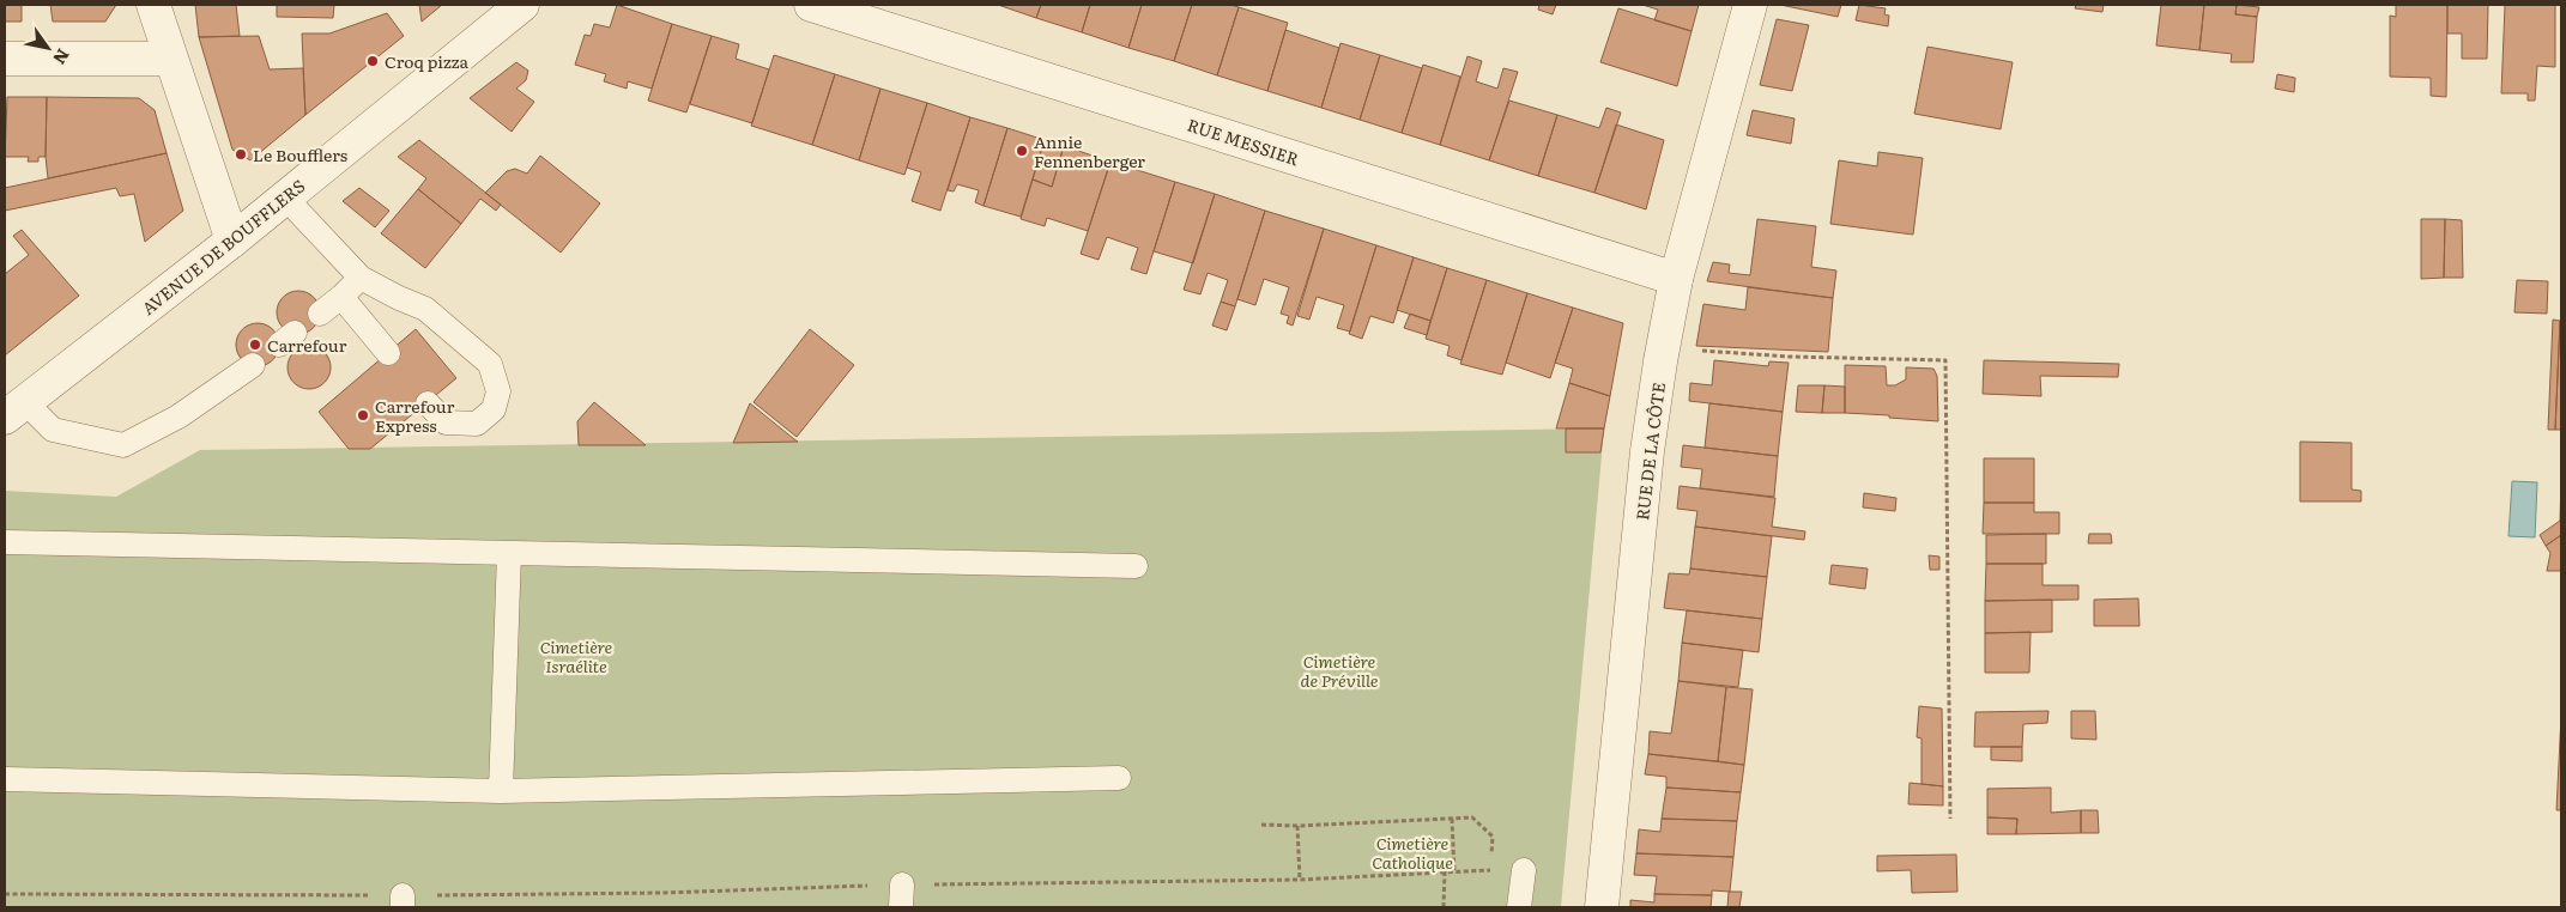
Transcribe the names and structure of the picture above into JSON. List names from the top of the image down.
{
  "streets": {
    "street": ["RUE MESSIER", "AVENUE DE BOUFFLERS", "RUE DE LA CÔTE"]
  },
  "crossings": [
    ["RUE MESSIER", "RUE DE LA CÔTE"]
  ],
  "parks": ["Cimetière Israélite", "Cimetière de Préville", "Cimetière Catholique"],
  "places": [
    "Croq pizza",
    "Annie Fennenberger",
    "Le Boufflers",
    "Carrefour",
    "Carrefour Express"
  ],
  "north": "bottom right"
}
